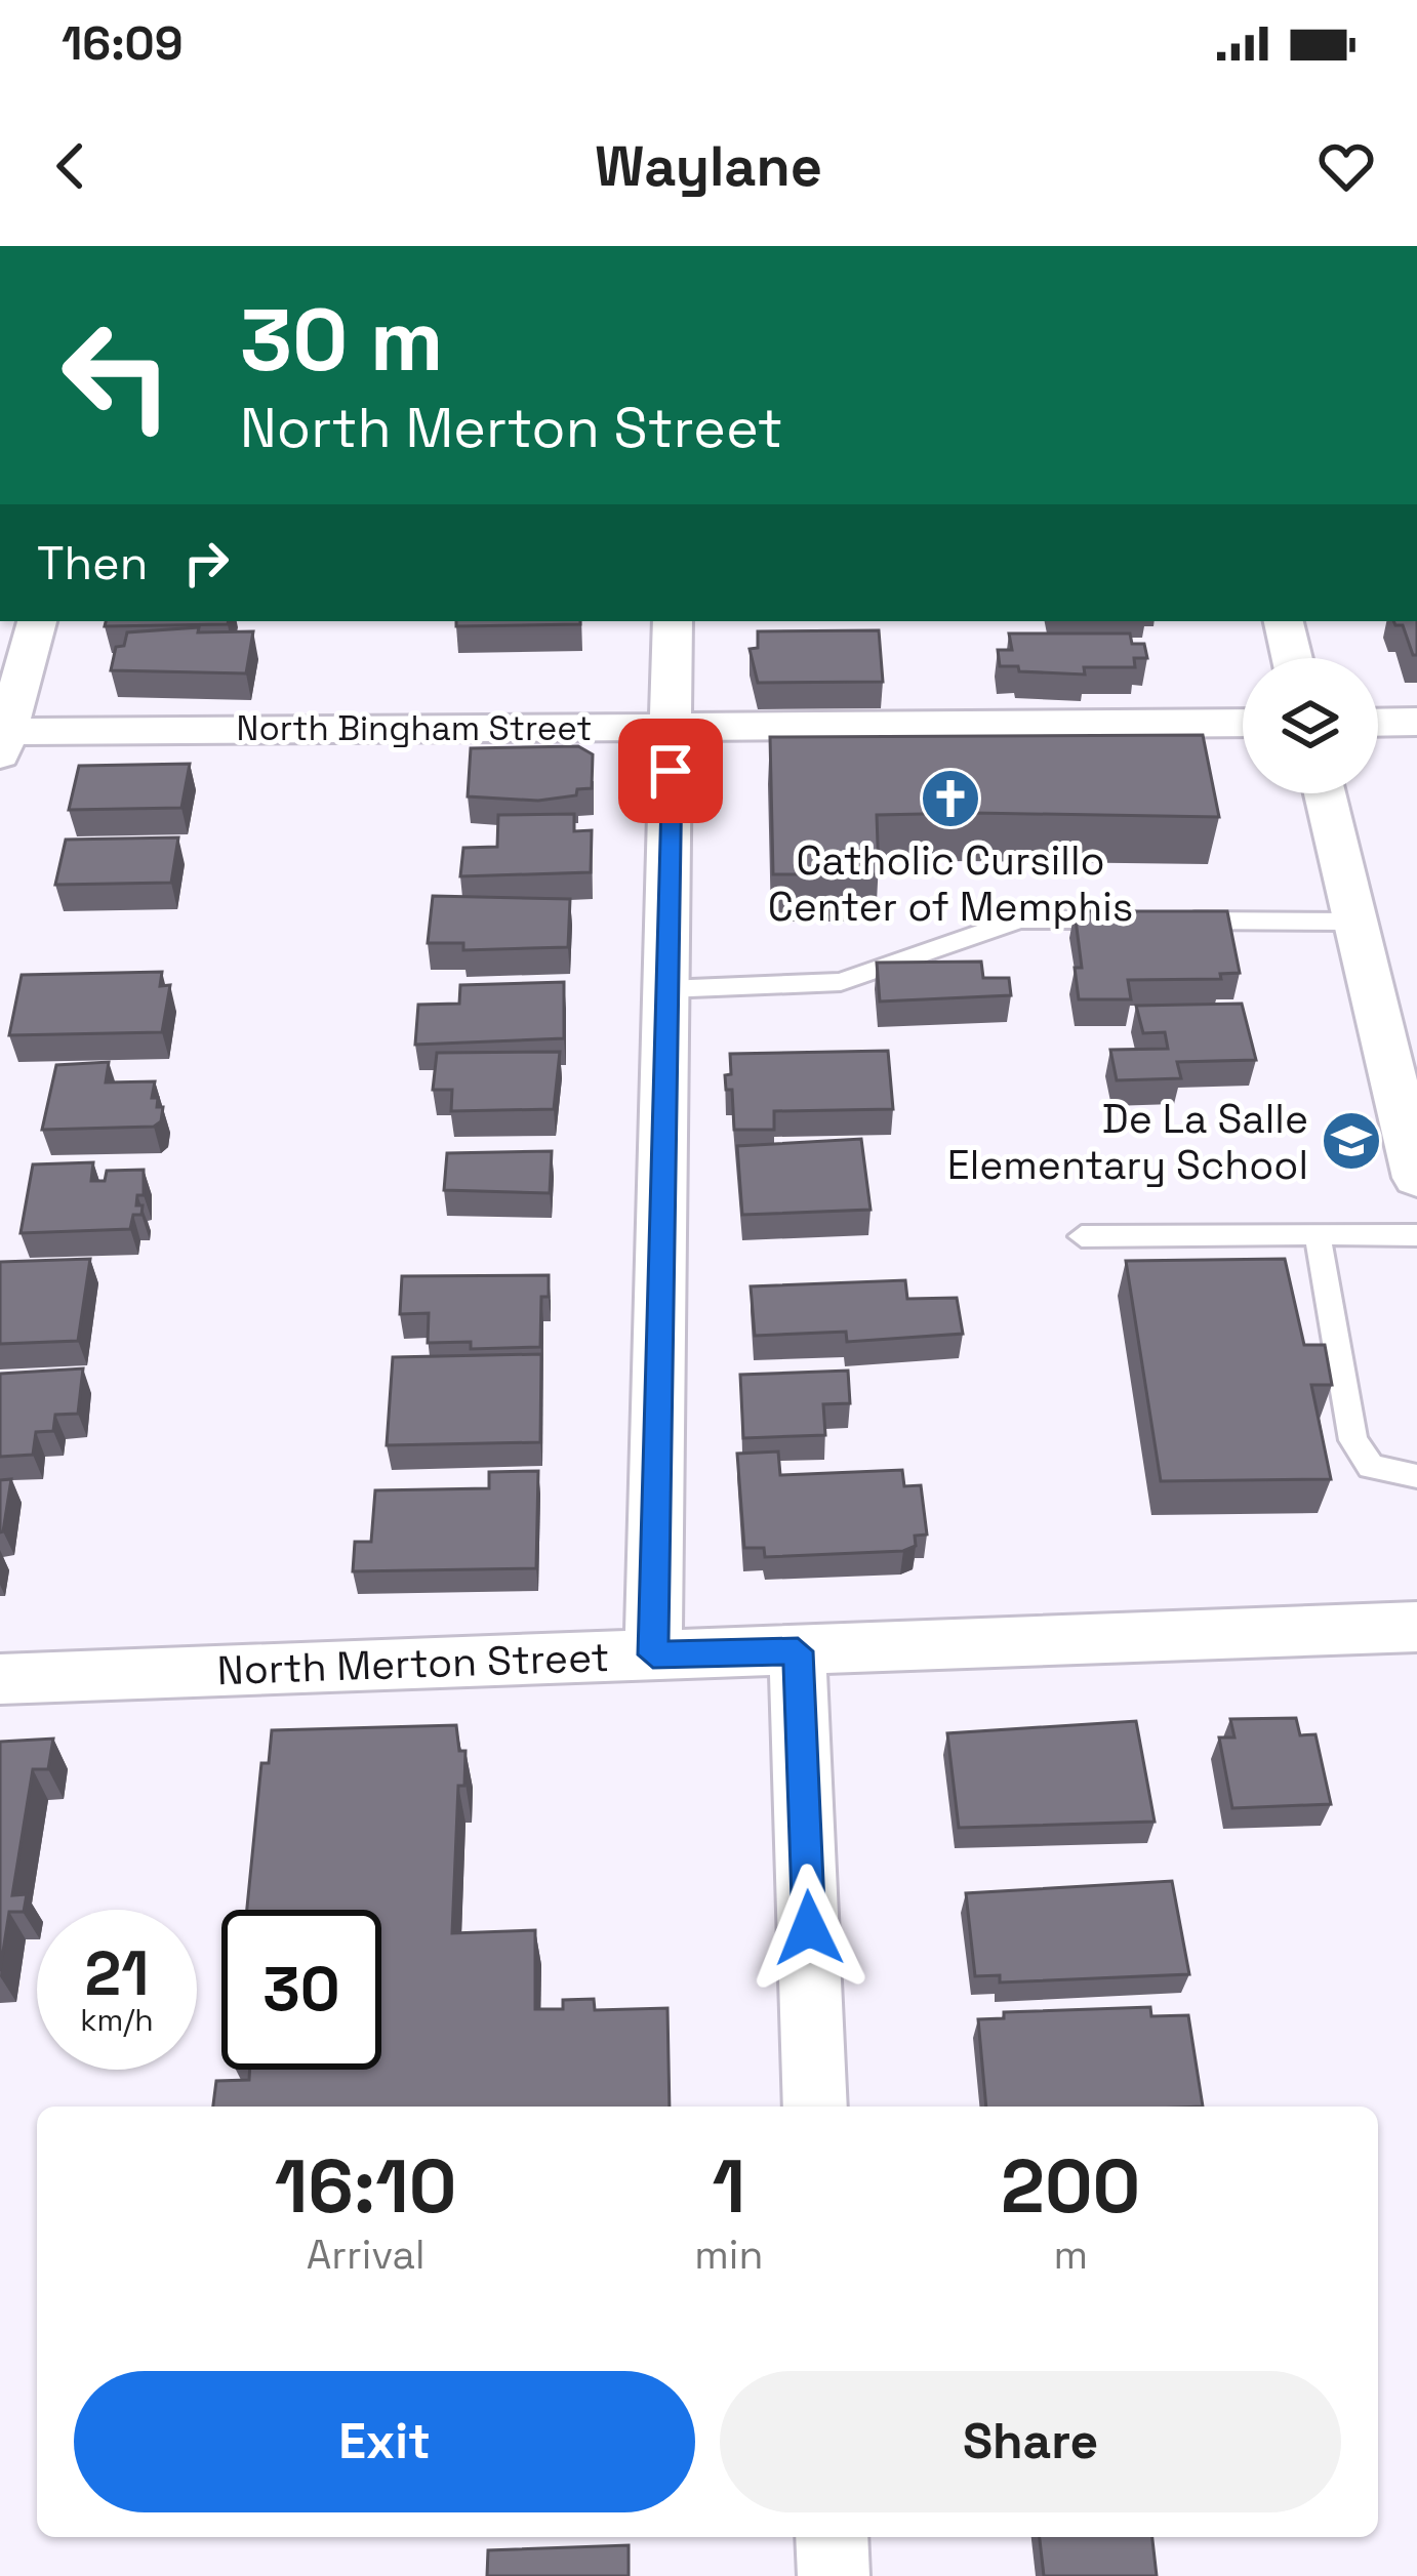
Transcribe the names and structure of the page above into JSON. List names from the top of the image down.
{
  "streets": {
    "street": ["North Bingham Street", "North Merton Street"]
  },
  "places": {
    "church": ["Catholic Cursillo Center of Memphis"],
    "school or university": ["De La Salle Elementary School"]
  },
  "page": {
    "status": "16:09",
    "header": "Waylane",
    "turn": ["30 m", "North Merton Street"],
    "then": "Then",
    "speed": "21 km/h",
    "limit": "30",
    "eta": [
      "16:10",
      "Arrival",
      "1",
      "min",
      "200",
      "m"
    ],
    "buttons": ["Exit", "Share"]
  }
}
